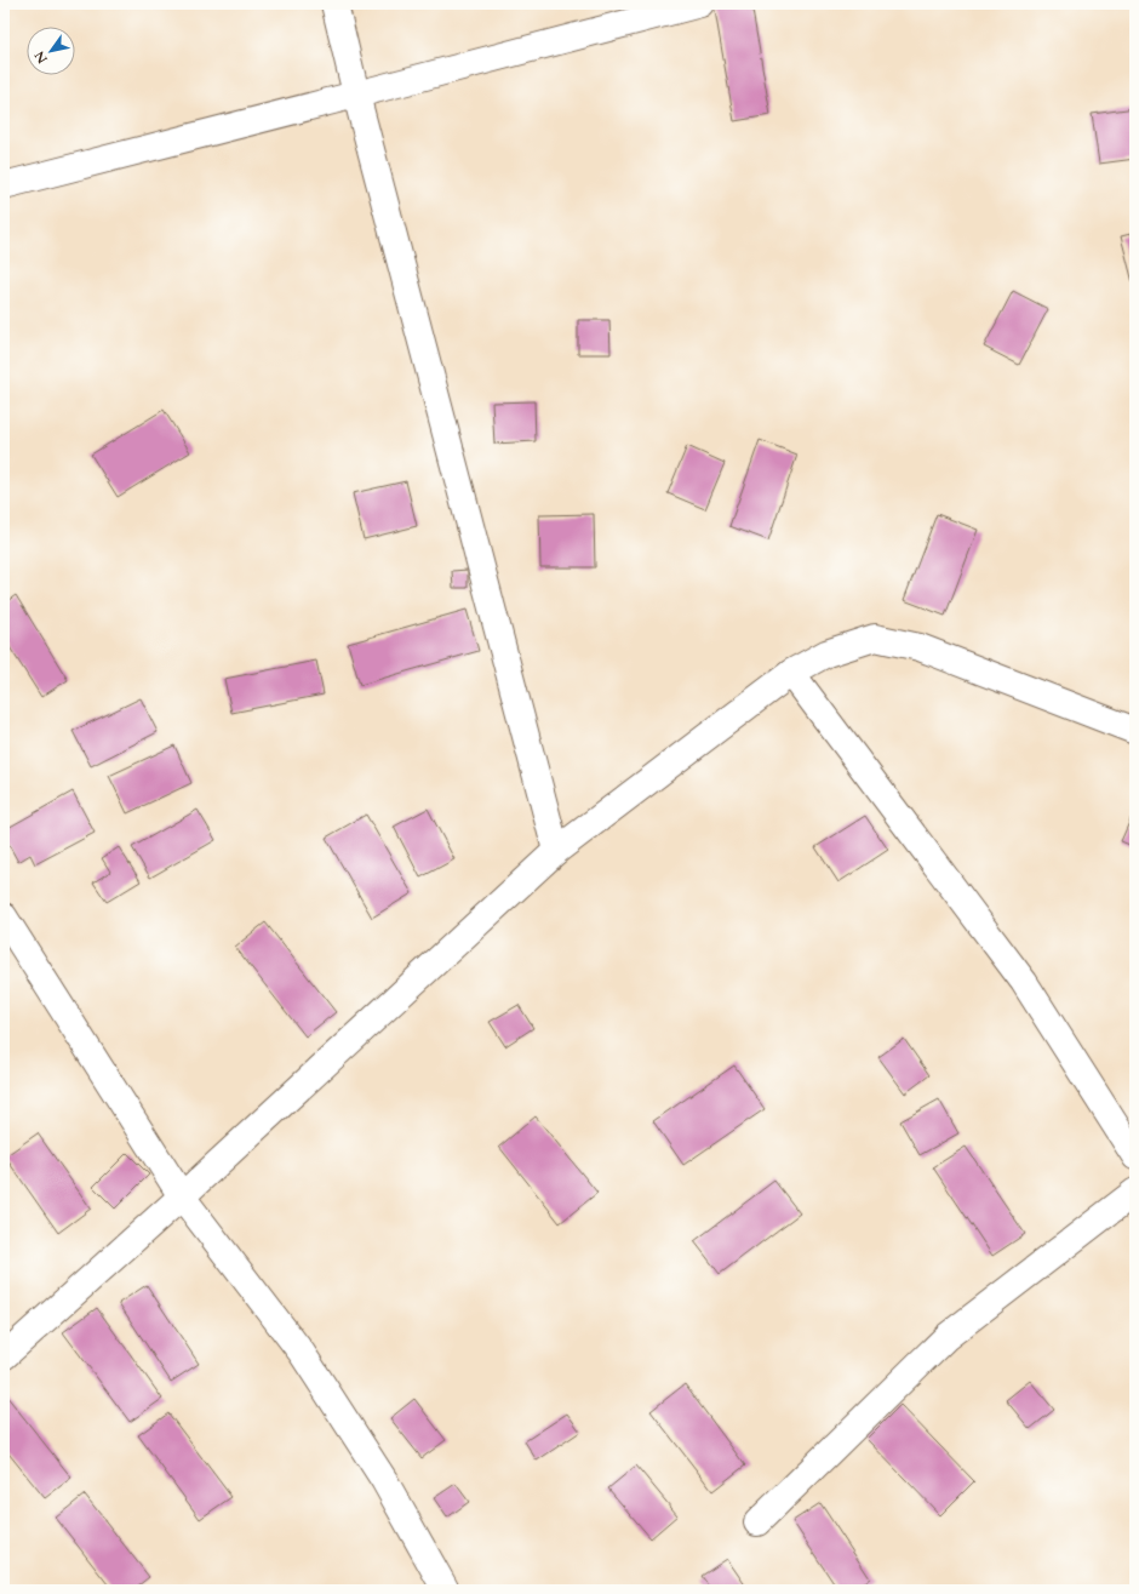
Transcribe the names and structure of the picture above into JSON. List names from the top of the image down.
{
  "north": "bottom left"
}
